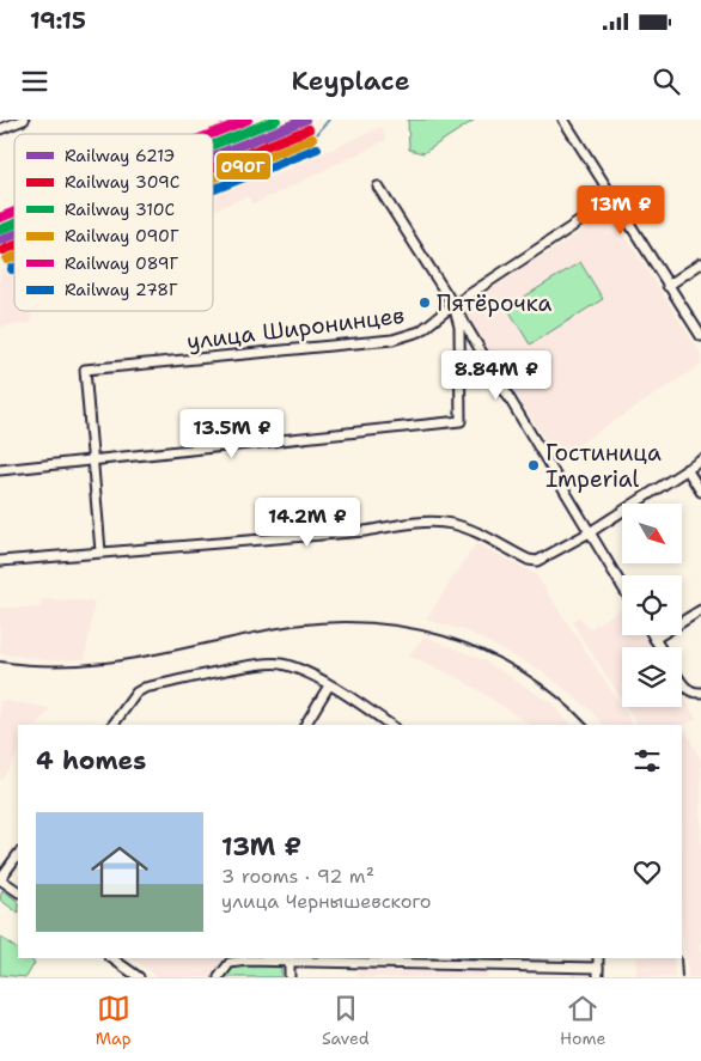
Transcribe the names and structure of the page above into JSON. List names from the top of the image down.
{
  "streets": {
    "street": ["улица Широнинцев"]
  },
  "places": ["Пятёрочка", "Гостиница Imperial"],
  "lines": [
    "rail line 621Э",
    "rail line 310С",
    "rail line 089Г",
    "rail line 309С",
    "rail line 090Г",
    "rail line 278Г"
  ],
  "legend": [
    "Railway 621Э",
    "Railway 309С",
    "Railway 310С",
    "Railway 090Г",
    "Railway 089Г",
    "Railway 278Г"
  ],
  "north": "bottom right",
  "page": {
    "status": "19:15",
    "header": "Keyplace",
    "price": [
      "13M ₽",
      "8.84M ₽",
      "13.5M ₽",
      "14.2M ₽"
    ],
    "heading": "4 homes",
    "list": [
      {
        "name": "13M ₽",
        "note": "3 rooms · 92 m² · улица Чернышевского"
      }
    ],
    "tabs": ["Map", "Saved", "Home"]
  }
}
